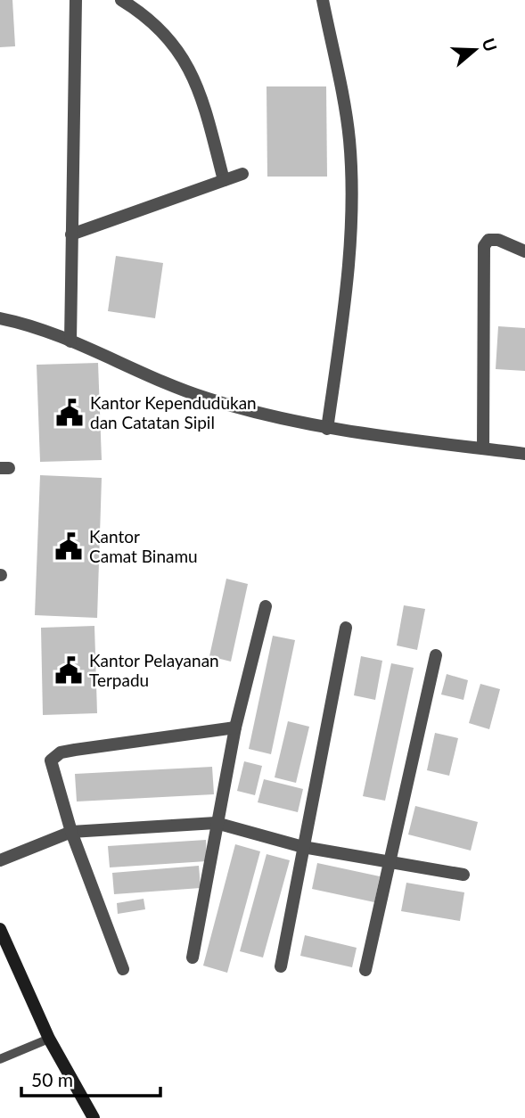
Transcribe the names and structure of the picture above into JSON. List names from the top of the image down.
{
  "places": {
    "public building": ["Kantor Kependudukan dan Catatan Sipil", "Kantor Camat Binamu", "Kantor Pelayanan Terpadu"]
  },
  "scale_bar": "50 m",
  "north": "right"
}
